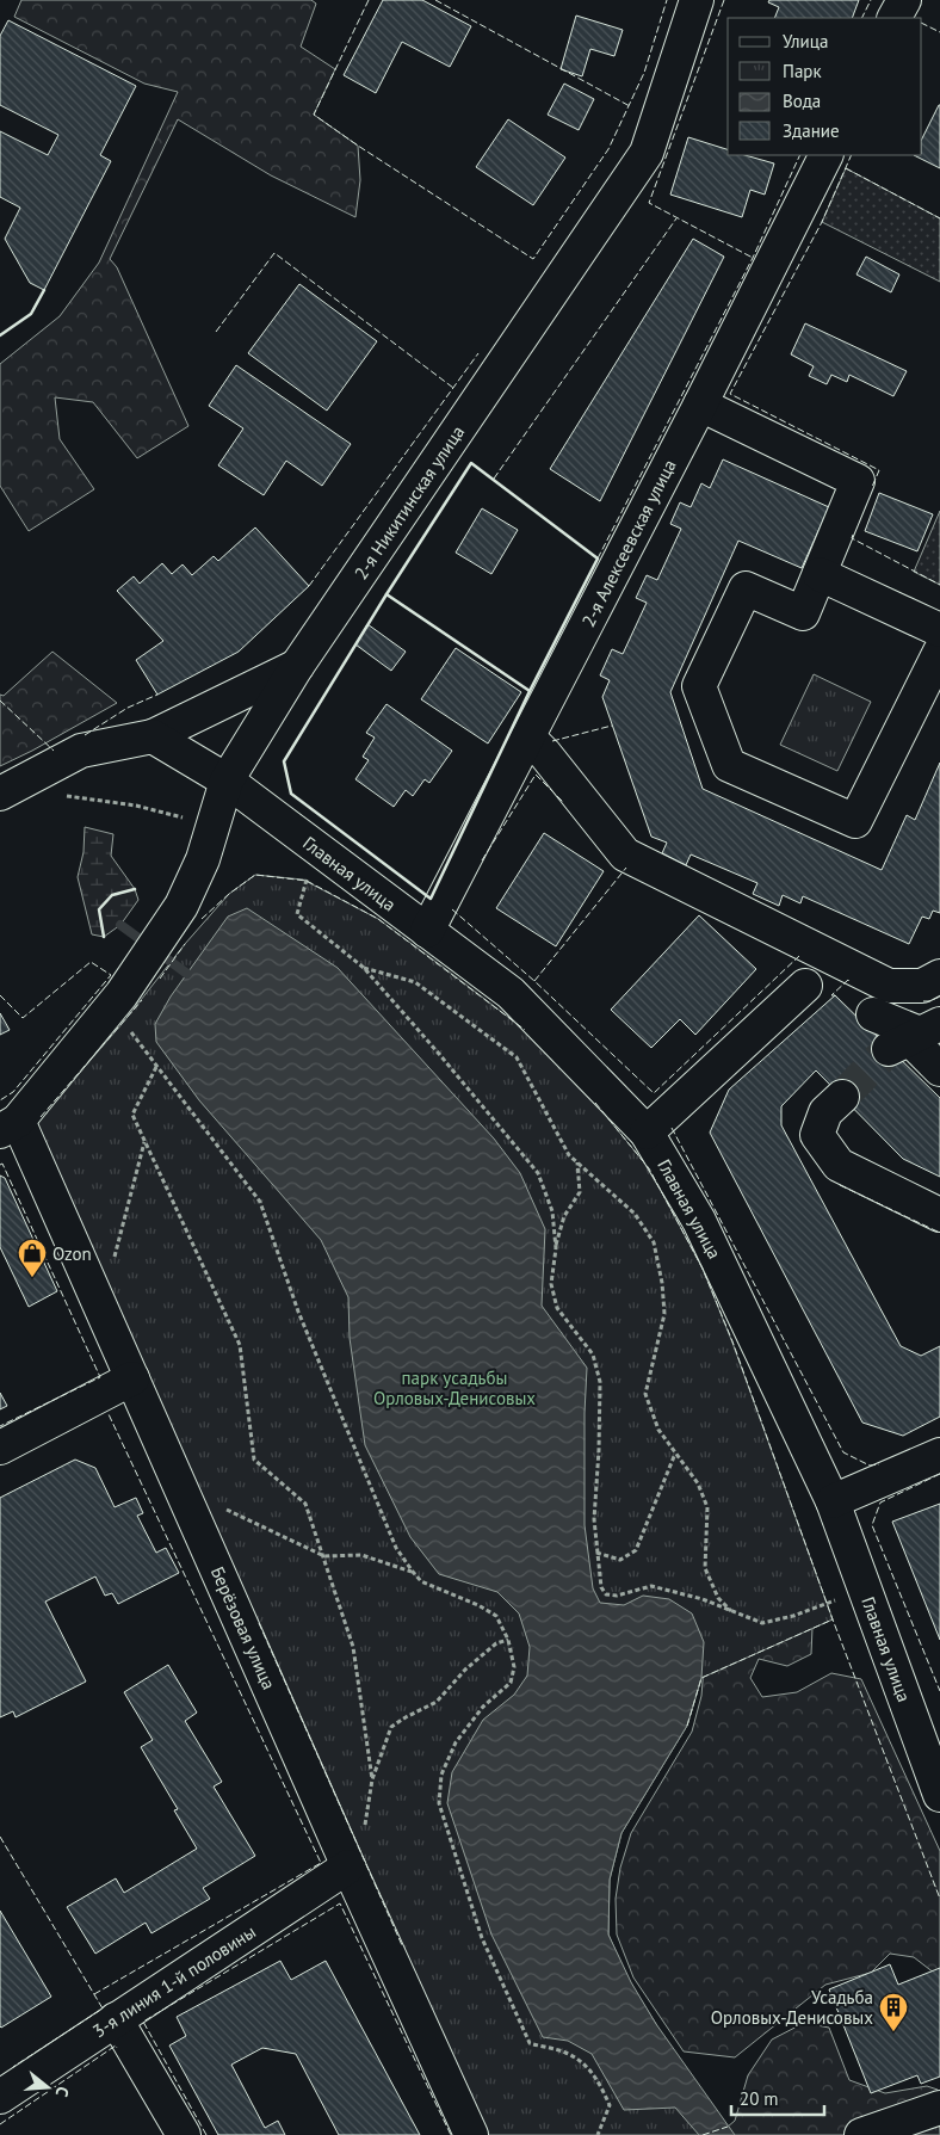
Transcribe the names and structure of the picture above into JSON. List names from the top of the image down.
{
  "streets": {
    "street": [
      "2-я Никитинская улица",
      "2-я Алексеевская улица",
      "Главная улица",
      "Берёзовая улица",
      "3-я линия 1-й половины"
    ]
  },
  "crossings": [
    ["2-я Никитинская улица", "Главная улица"],
    ["2-я Никитинская улица", "Берёзовая улица"],
    ["2-я Алексеевская улица", "Главная улица"],
    ["Берёзовая улица", "3-я линия 1-й половины"]
  ],
  "parks": ["парк усадьбы Орловых-Денисовых"],
  "places": {
    "shop": ["Ozon"],
    "building": ["Усадьба Орловых-Денисовых"]
  },
  "legend": [
    "Улица",
    "Парк",
    "Вода",
    "Здание"
  ],
  "scale_bar": "20 m",
  "north": "right"
}
